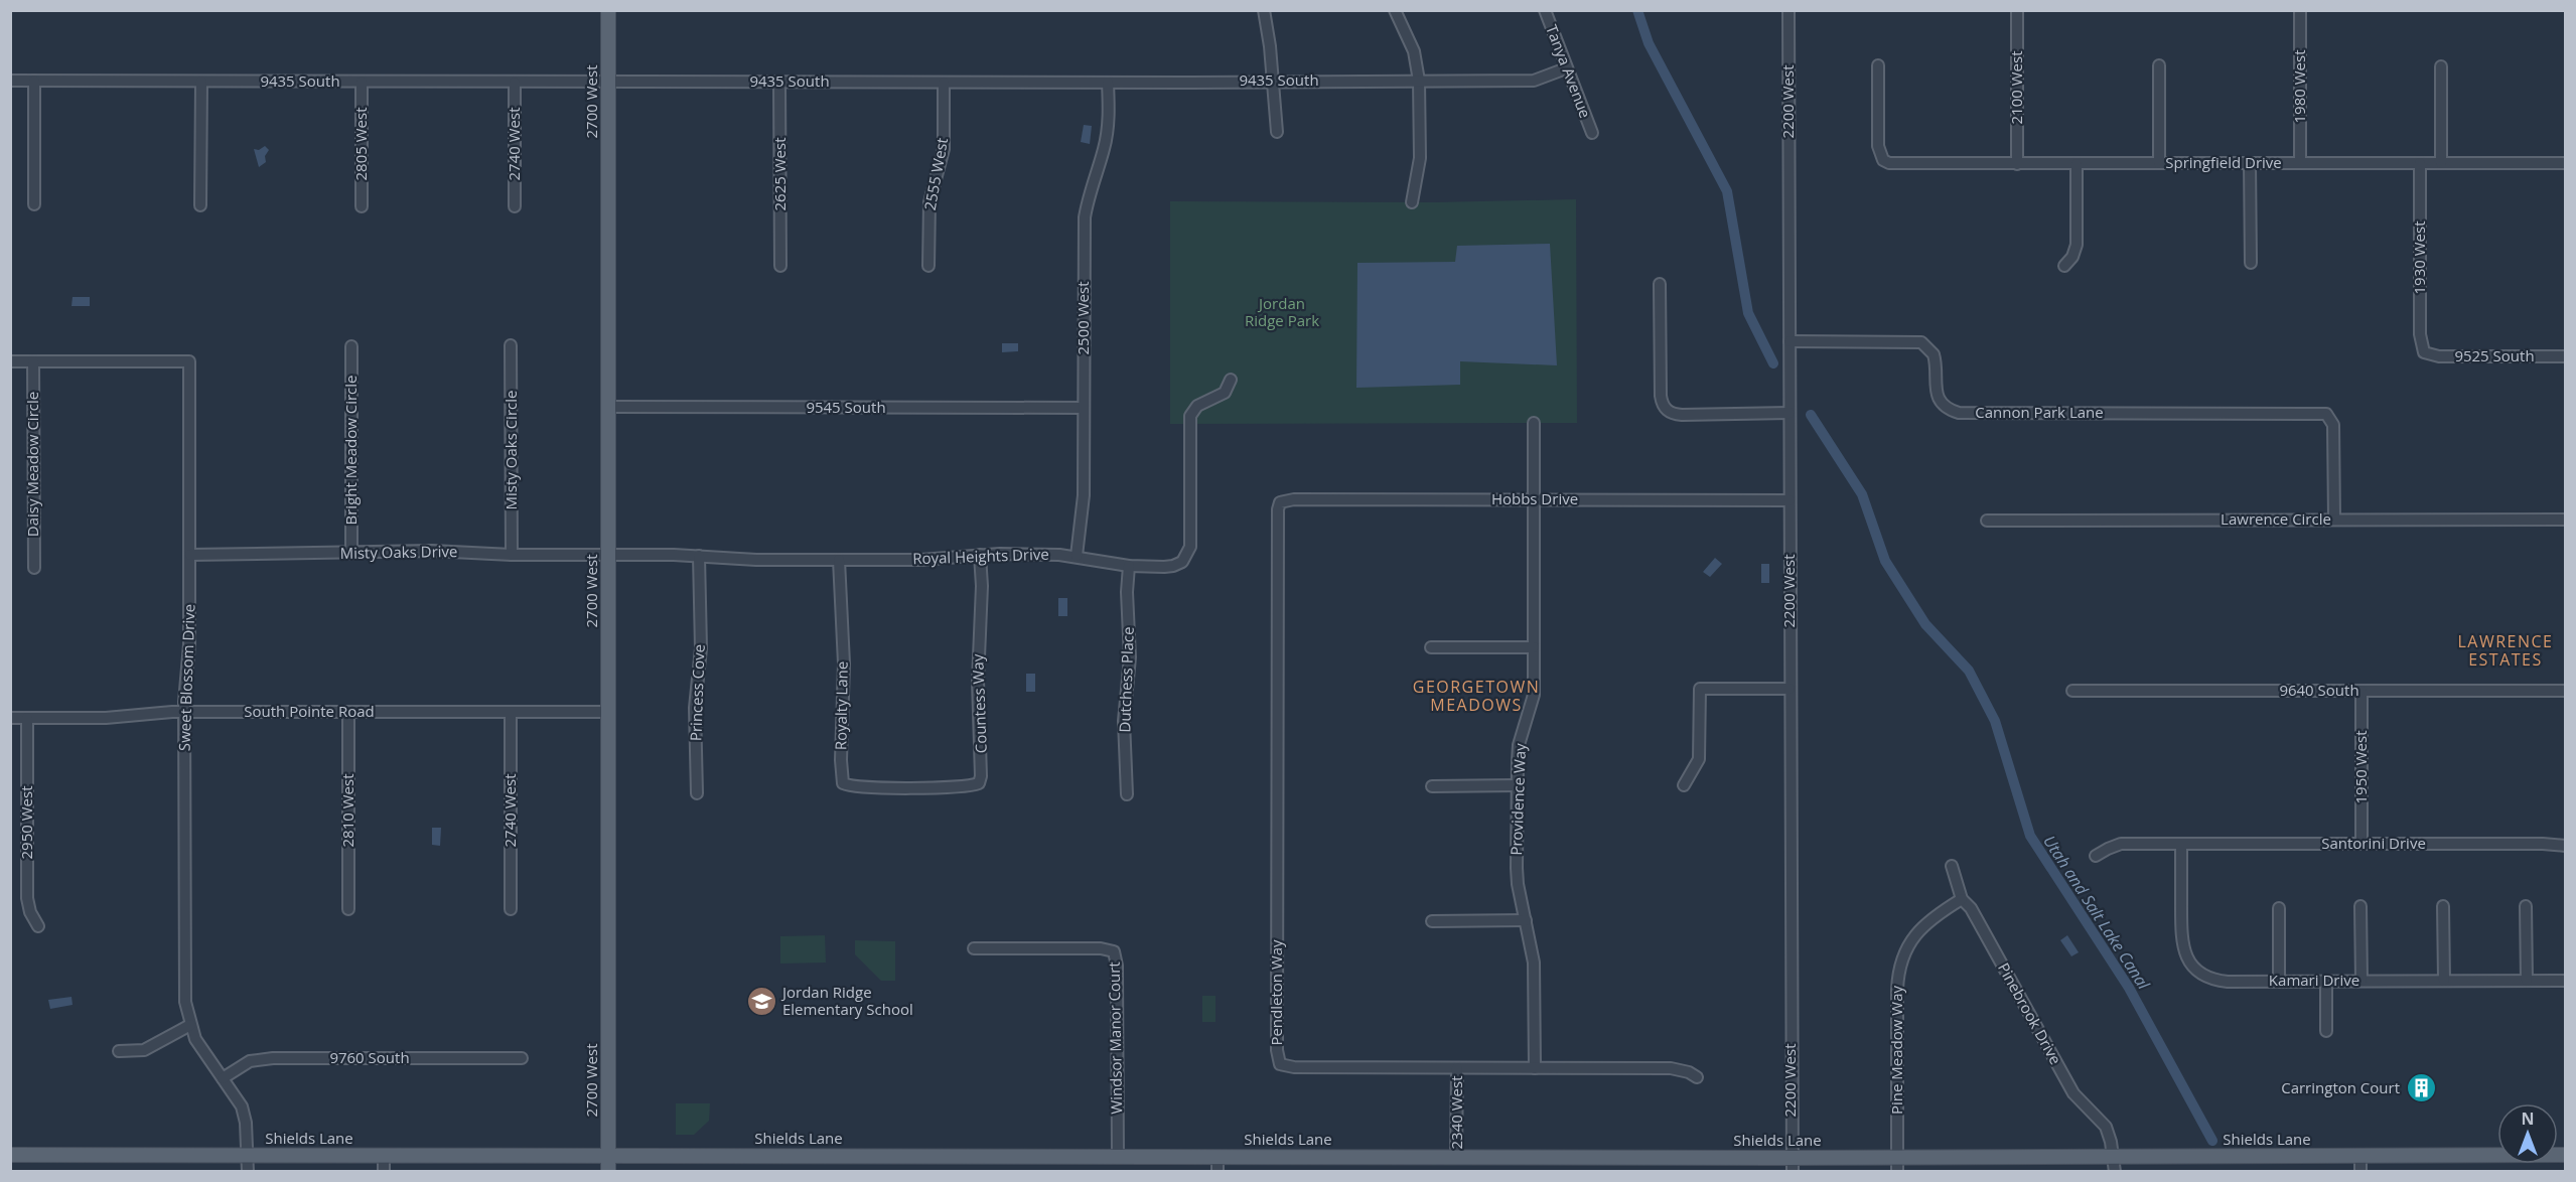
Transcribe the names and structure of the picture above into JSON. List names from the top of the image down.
{
  "streets": {
    "main road": ["2700 West", "Shields Lane"],
    "street": [
      "Tanya Avenue",
      "9435 South",
      "1980 West",
      "2100 West",
      "2200 West",
      "2805 West",
      "2740 West",
      "Springfield Drive",
      "2625 West",
      "2555 West",
      "1930 West",
      "2500 West",
      "9525 South",
      "9545 South",
      "Cannon Park Lane",
      "Bright Meadow Circle",
      "Misty Oaks Circle",
      "Daisy Meadow Circle",
      "Hobbs Drive",
      "Lawrence Circle",
      "Misty Oaks Drive",
      "Royal Heights Drive",
      "Sweet Blossom Drive",
      "Dutchess Place",
      "9640 South",
      "Princess Cove",
      "Countess Way",
      "Royalty Lane",
      "South Pointe Road",
      "1950 West",
      "Providence Way",
      "2810 West",
      "2950 West",
      "Santorini Drive",
      "Kamari Drive",
      "Pendleton Way",
      "Pinebrook Drive",
      "Windsor Manor Court",
      "Pine Meadow Way",
      "9760 South",
      "2340 West"
    ]
  },
  "crossings": [
    ["Tanya Avenue", "9435 South"],
    ["9435 South", "2700 West"],
    ["9435 South", "2805 West"],
    ["9435 South", "2740 West"],
    ["9435 South", "2625 West"],
    ["9435 South", "2555 West"],
    ["9435 South", "2500 West"],
    ["1980 West", "Springfield Drive"],
    ["2100 West", "Springfield Drive"],
    ["2700 West", "9545 South"],
    ["2700 West", "Misty Oaks Drive"],
    ["2700 West", "Royal Heights Drive"],
    ["2700 West", "South Pointe Road"],
    ["2700 West", "Shields Lane"],
    ["2200 West", "Cannon Park Lane"],
    ["2200 West", "Hobbs Drive"],
    ["2200 West", "Shields Lane"],
    ["2740 West", "South Pointe Road"],
    ["Springfield Drive", "1930 West"],
    ["1930 West", "9525 South"],
    ["2500 West", "9545 South"],
    ["2500 West", "Royal Heights Drive"],
    ["Cannon Park Lane", "Lawrence Circle"],
    ["Bright Meadow Circle", "Misty Oaks Drive"],
    ["Misty Oaks Circle", "Misty Oaks Drive"],
    ["Daisy Meadow Circle", "Sweet Blossom Drive"],
    ["Hobbs Drive", "Providence Way"],
    ["Hobbs Drive", "Pendleton Way"],
    ["Misty Oaks Drive", "Royal Heights Drive"],
    ["Misty Oaks Drive", "Sweet Blossom Drive"],
    ["Royal Heights Drive", "Dutchess Place"],
    ["Royal Heights Drive", "Princess Cove"],
    ["Royal Heights Drive", "Countess Way"],
    ["Royal Heights Drive", "Royalty Lane"],
    ["Sweet Blossom Drive", "South Pointe Road"],
    ["Sweet Blossom Drive", "9760 South"],
    ["Sweet Blossom Drive", "Shields Lane"],
    ["9640 South", "1950 West"],
    ["Countess Way", "Royalty Lane"],
    ["South Pointe Road", "2810 West"],
    ["South Pointe Road", "2950 West"],
    ["1950 West", "Santorini Drive"],
    ["Providence Way", "Pendleton Way"],
    ["Santorini Drive", "Kamari Drive"],
    ["Pendleton Way", "2340 West"],
    ["Pinebrook Drive", "Pine Meadow Way"],
    ["Pinebrook Drive", "Shields Lane"],
    ["Windsor Manor Court", "Shields Lane"],
    ["Pine Meadow Way", "Shields Lane"],
    ["2340 West", "Shields Lane"]
  ],
  "districts": ["LAWRENCE ESTATES", "GEORGETOWN MEADOWS"],
  "water": ["Utah and Salt Lake Canal"],
  "parks": ["Jordan Ridge Park"],
  "places": {
    "school or university": ["Jordan Ridge Elementary School"],
    "building": ["Carrington Court"]
  },
  "north": "top"
}
